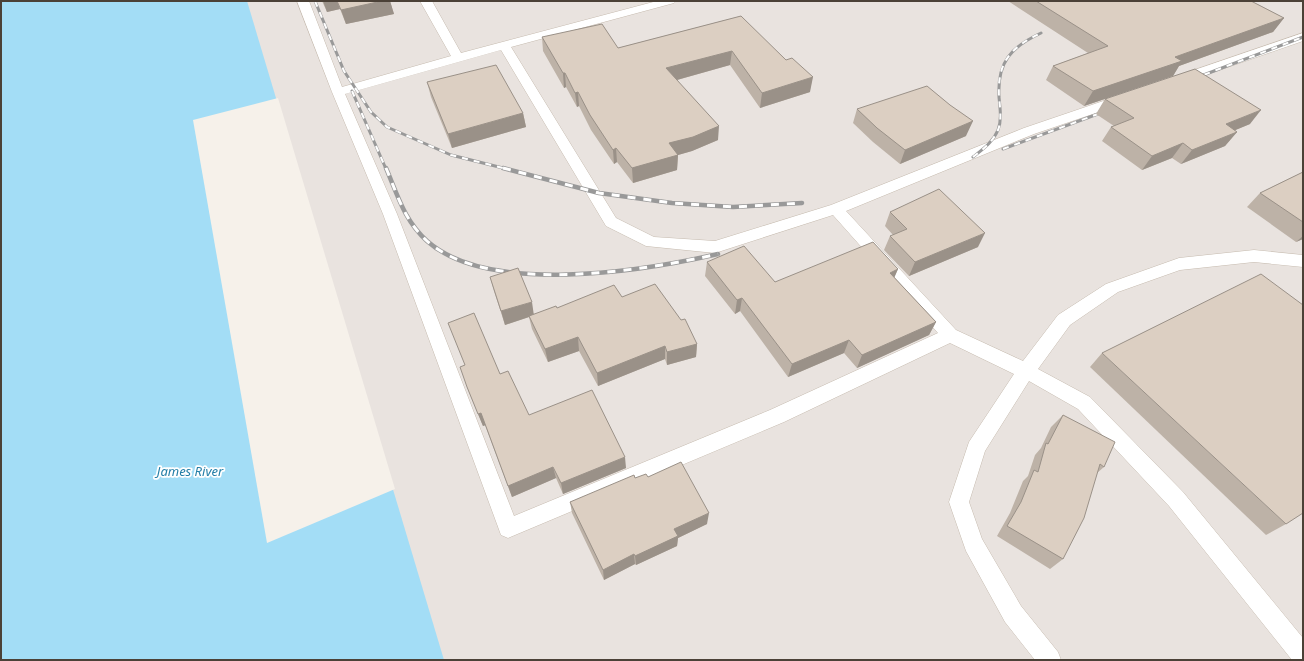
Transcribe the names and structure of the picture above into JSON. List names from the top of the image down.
{
  "water": ["James River"]
}
